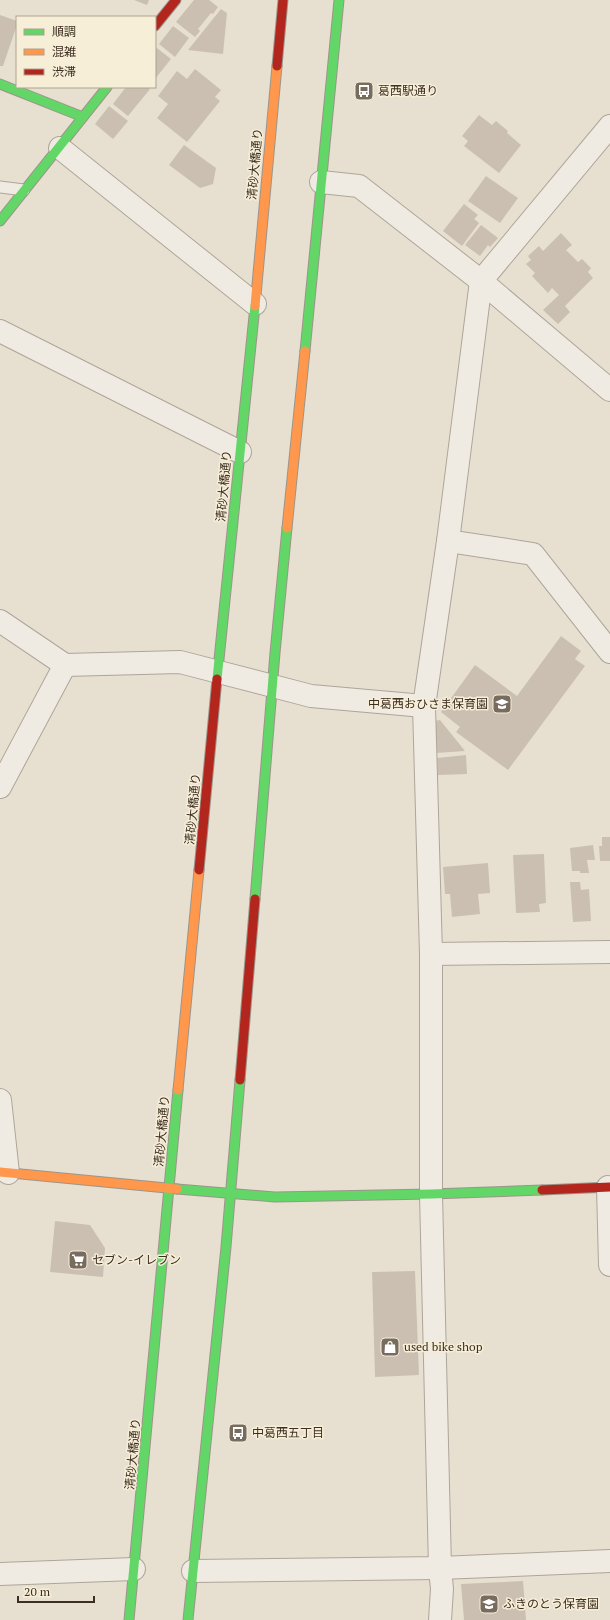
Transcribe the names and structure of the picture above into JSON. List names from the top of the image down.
{
  "streets": {
    "main road": ["清砂大橋通り"]
  },
  "places": {
    "bus stop": ["葛西駅通り", "中葛西五丁目"],
    "school or university": ["中葛西おひさま保育園", "ふきのとう保育園"],
    "supermarket": ["セブン-イレブン"],
    "shop": ["used bike shop"]
  },
  "legend": ["順調", "混雑", "渋滞"],
  "scale_bar": "20 m"
}
